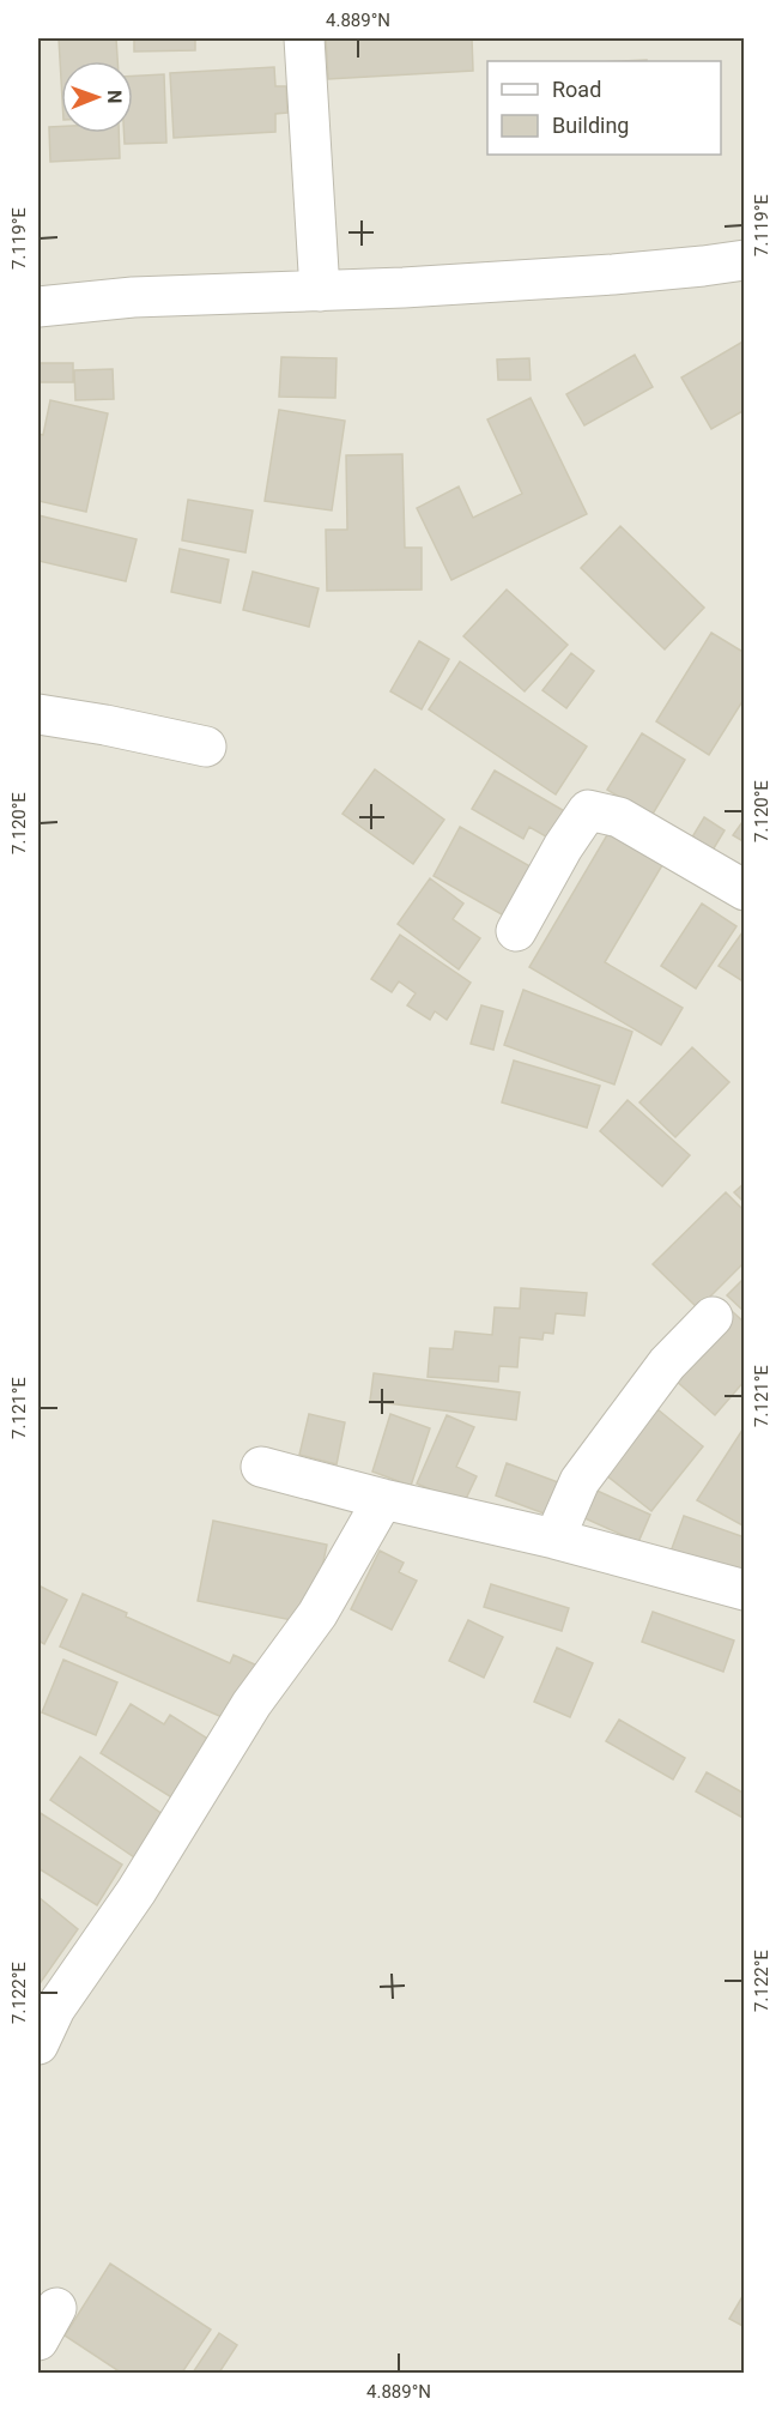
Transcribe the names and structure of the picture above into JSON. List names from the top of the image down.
{
  "legend": ["Road", "Building"],
  "north": "right",
  "coordinates": [
    "4.889°N",
    "7.119°E",
    "7.120°E",
    "7.121°E",
    "7.122°E"
  ]
}
